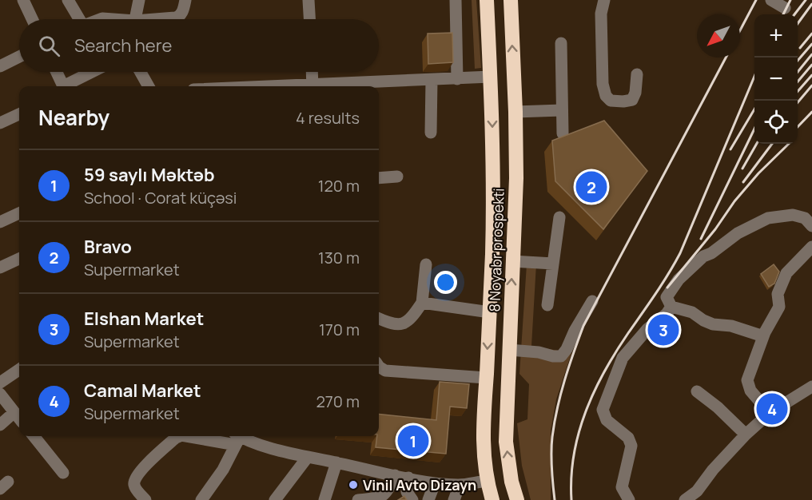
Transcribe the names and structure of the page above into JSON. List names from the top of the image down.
{
  "streets": {
    "highway": ["8 Noyabr prospekti"]
  },
  "places": ["Vinil Avto Dizayn"],
  "north": "bottom left",
  "page": {
    "map_buttons": ["+", "−"],
    "search": "Search here",
    "heading": ["Nearby", "4 results"],
    "list": [
      {
        "mark": "1",
        "name": "59 saylı Məktəb",
        "note": "School · Corat küçəsi",
        "value": "120 m"
      },
      {
        "mark": "2",
        "name": "Bravo",
        "note": "Supermarket",
        "value": "130 m"
      },
      {
        "mark": "3",
        "name": "Elshan Market",
        "note": "Supermarket",
        "value": "170 m"
      },
      {
        "mark": "4",
        "name": "Camal Market",
        "note": "Supermarket",
        "value": "270 m"
      }
    ],
    "pins": [
      "2",
      "3",
      "4",
      "1"
    ]
  }
}
